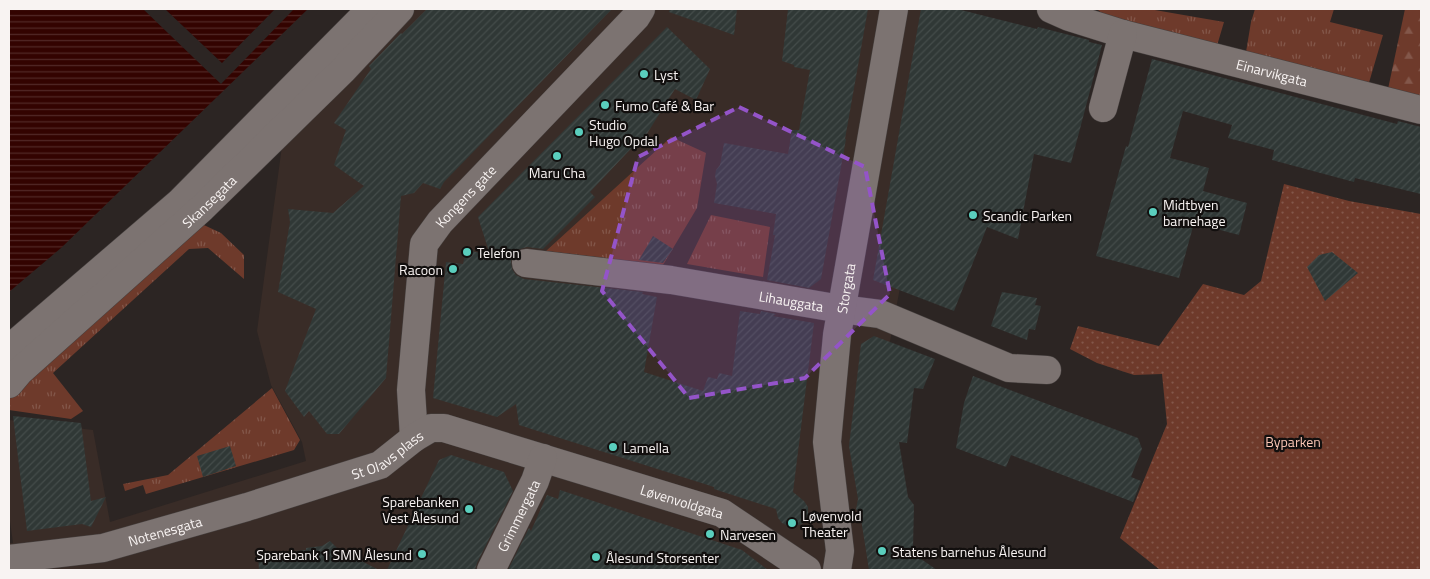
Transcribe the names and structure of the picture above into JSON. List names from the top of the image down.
{
  "streets": {
    "street": [
      "Einarvikgata",
      "Kongens gate",
      "Skansegata",
      "Storgata",
      "Lihauggata",
      "St Olavs plass",
      "Løvenvoldgata",
      "Grimmergata",
      "Notenesgata"
    ]
  },
  "crossings": [
    ["Kongens gate", "St Olavs plass"],
    ["Storgata", "Lihauggata"],
    ["St Olavs plass", "Løvenvoldgata"],
    ["St Olavs plass", "Grimmergata"],
    ["St Olavs plass", "Notenesgata"],
    ["Løvenvoldgata", "Grimmergata"]
  ],
  "parks": ["Byparken"],
  "places": [
    "Lyst",
    "Fumo Café & Bar",
    "Studio Hugo Opdal",
    "Maru Cha",
    "Midtbyen barnehage",
    "Scandic Parken",
    "Telefon",
    "Racoon",
    "Lamella",
    "Sparebanken Vest Ålesund",
    "Løvenvold Theater",
    "Narvesen",
    "Statens barnehus Ålesund",
    "Sparebank 1 SMN Ålesund",
    "Ålesund Storsenter"
  ]
}
